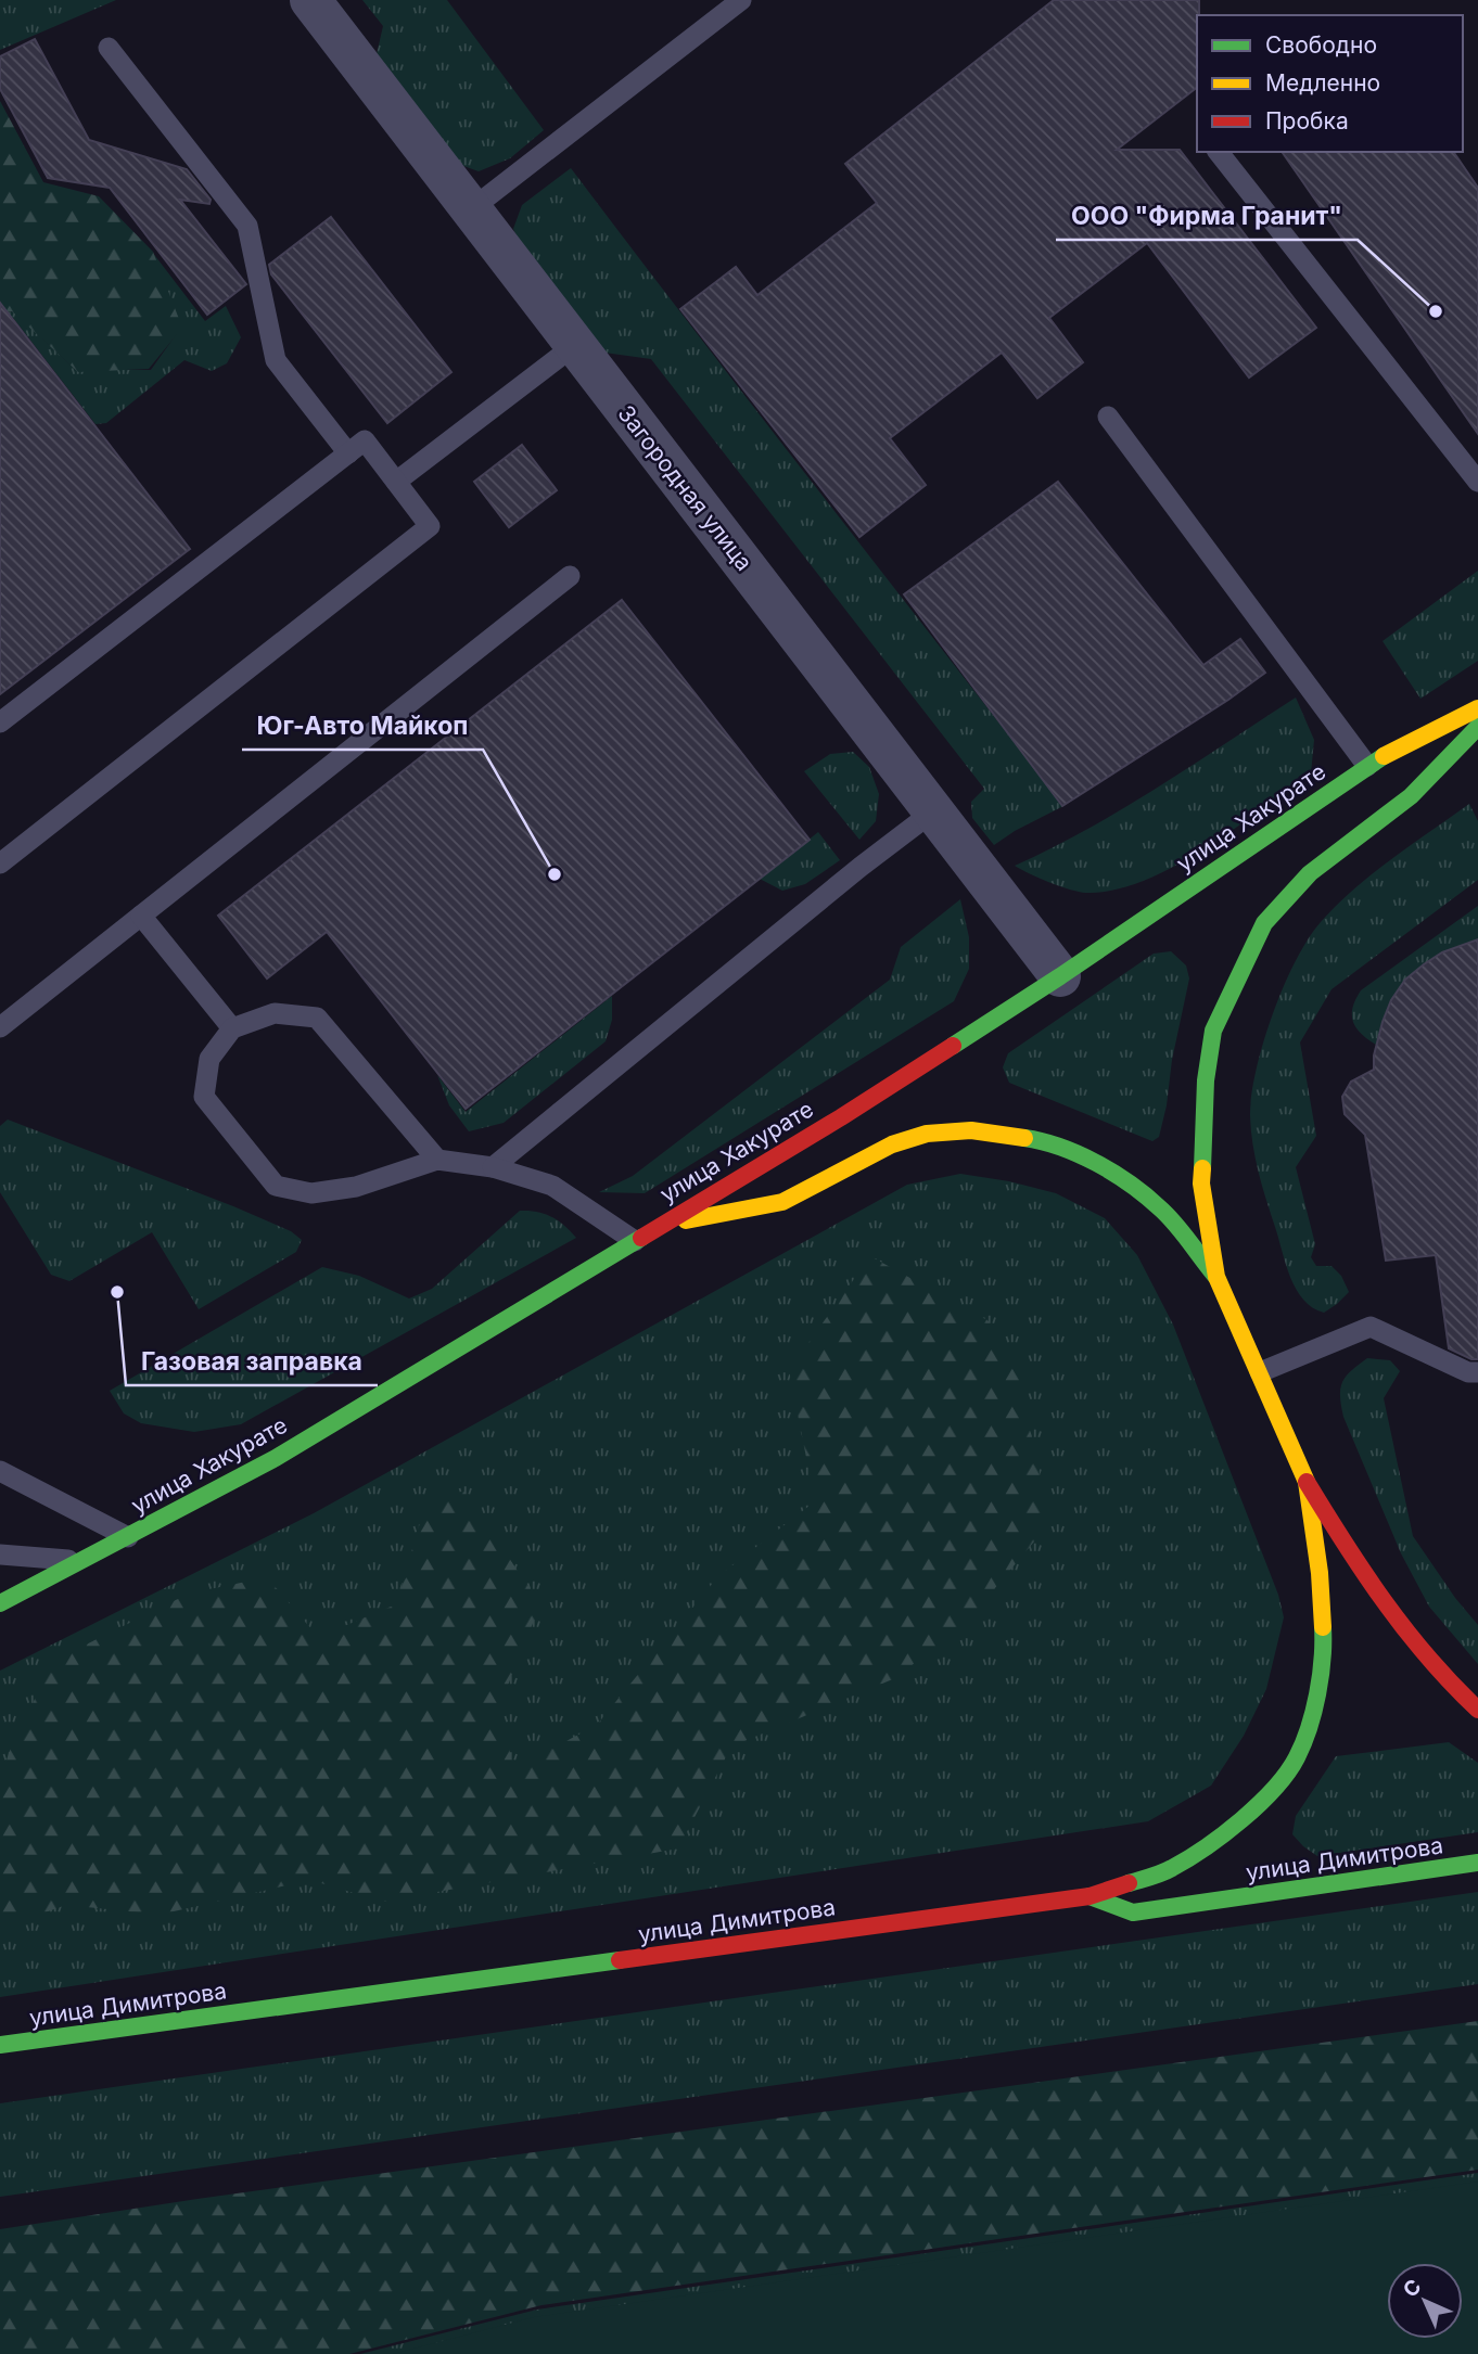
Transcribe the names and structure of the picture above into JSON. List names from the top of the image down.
{
  "streets": {
    "main road": ["улица Хакурате", "улица Димитрова"],
    "street": ["Загородная улица"]
  },
  "crossings": [
    ["Загородная улица", "улица Хакурате"]
  ],
  "places": ["ООО \"Фирма Гранит\"", "Юг-Авто Майкоп", "Газовая заправка"],
  "legend": ["Свободно", "Медленно", "Пробка"],
  "north": "top left"
}
